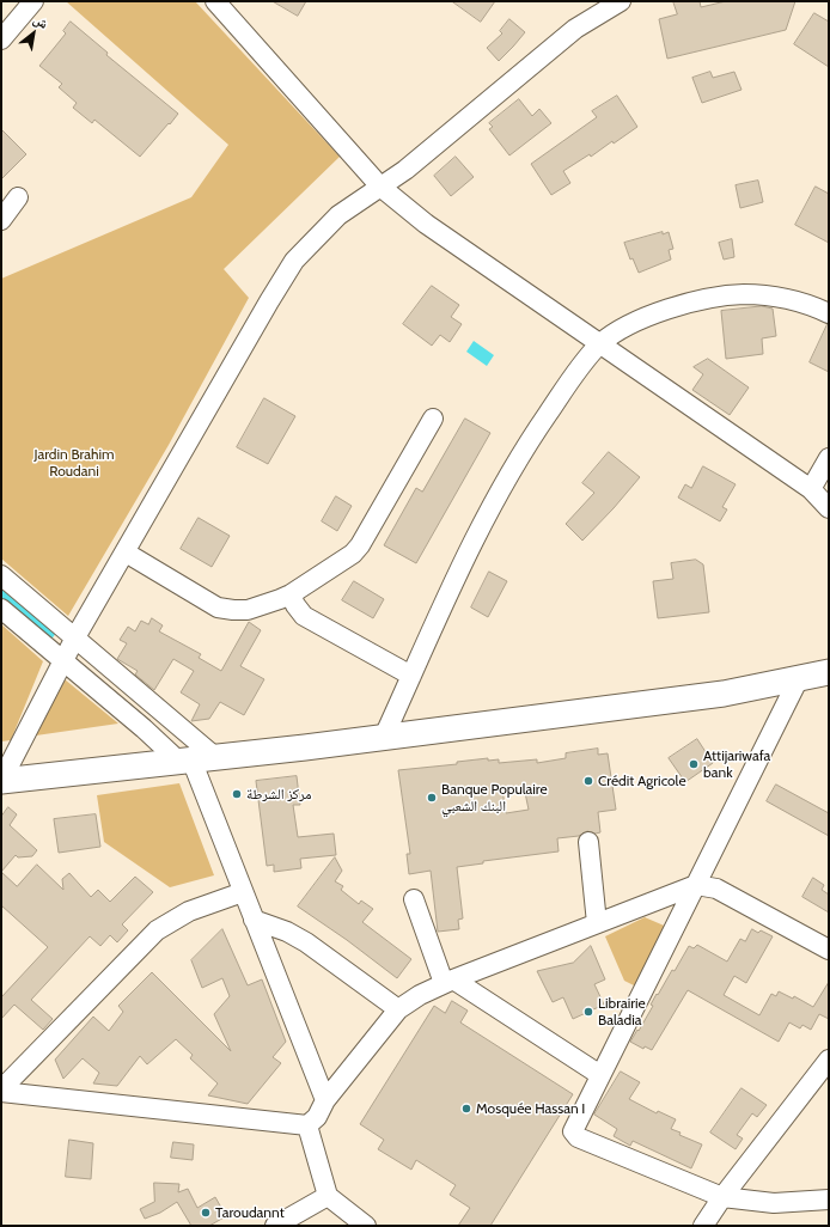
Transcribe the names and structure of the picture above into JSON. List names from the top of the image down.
{
  "parks": ["Jardin Brahim Roudani"],
  "places": [
    "Attijariwafa bank",
    "Crédit Agricole",
    "مركز الشرطة",
    "Banque Populaire البنك الشعبي",
    "Librairie Baladia",
    "Mosquée Hassan I",
    "Taroudannt"
  ],
  "north": "top right"
}
